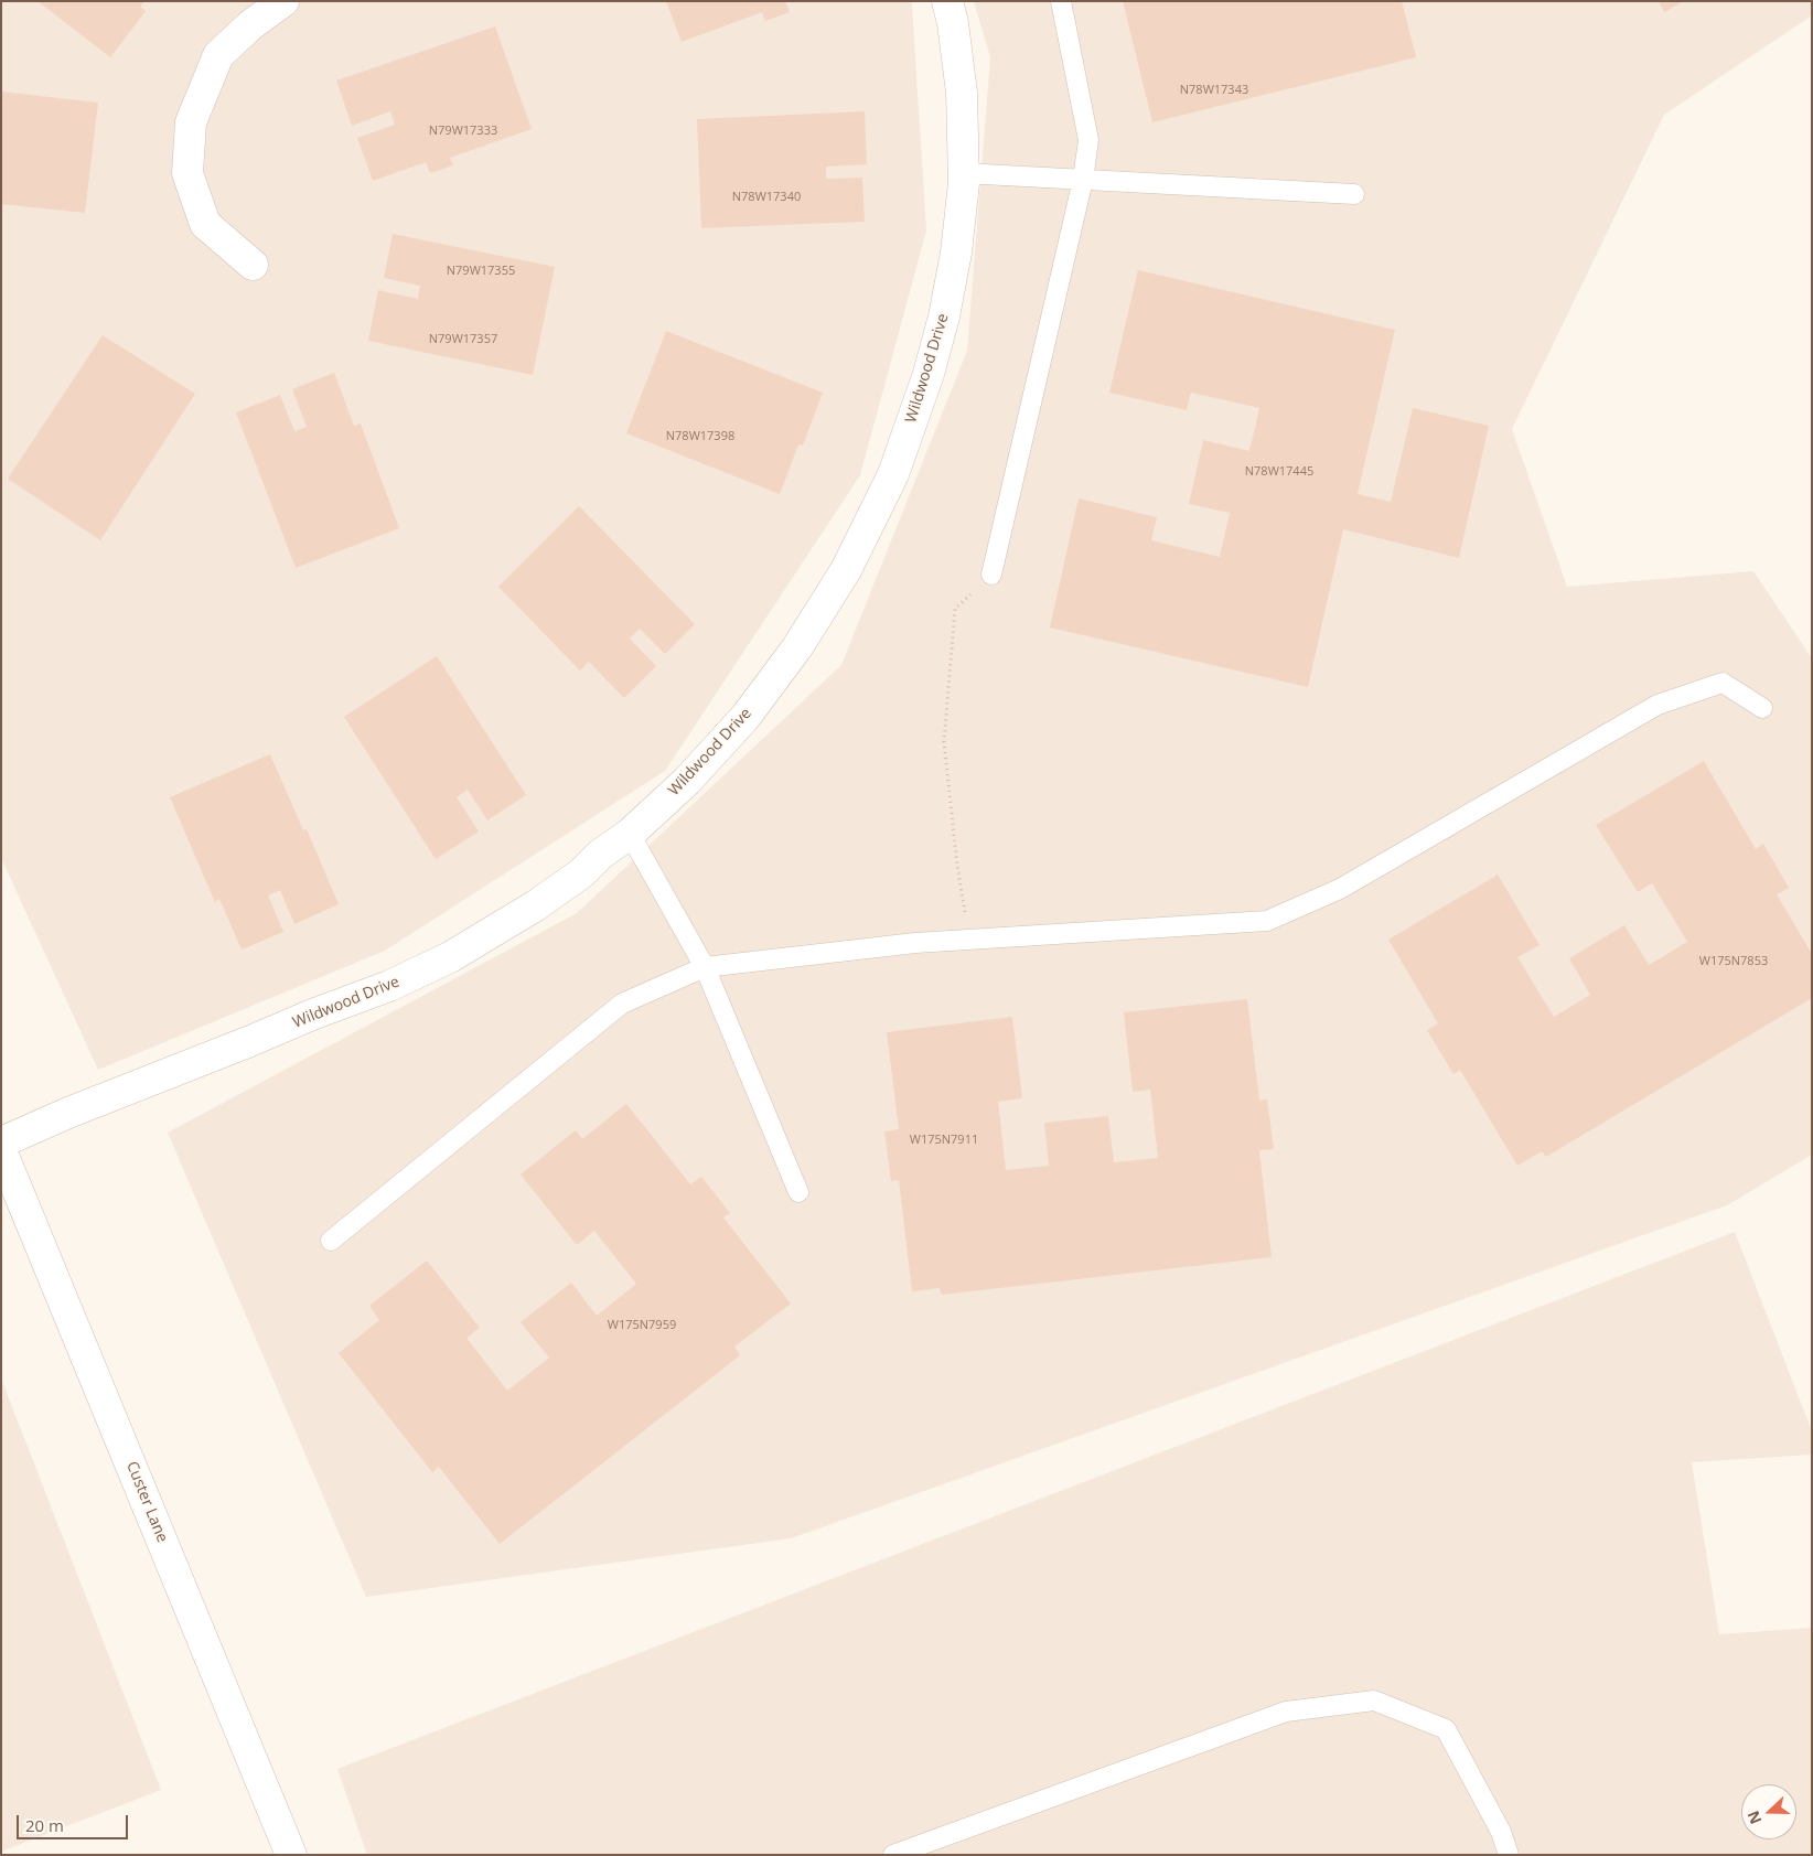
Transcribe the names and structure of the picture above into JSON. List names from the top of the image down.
{
  "streets": {
    "street": ["Wildwood Drive", "Custer Lane"]
  },
  "house_numbers": [
    "N78W17343",
    "N79W17333",
    "N78W17340",
    "N79W17355",
    "N79W17357",
    "N78W17398",
    "N78W17445",
    "W175N7853",
    "W175N7911",
    "W175N7959"
  ],
  "scale_bar": "20 m",
  "north": "left"
}
